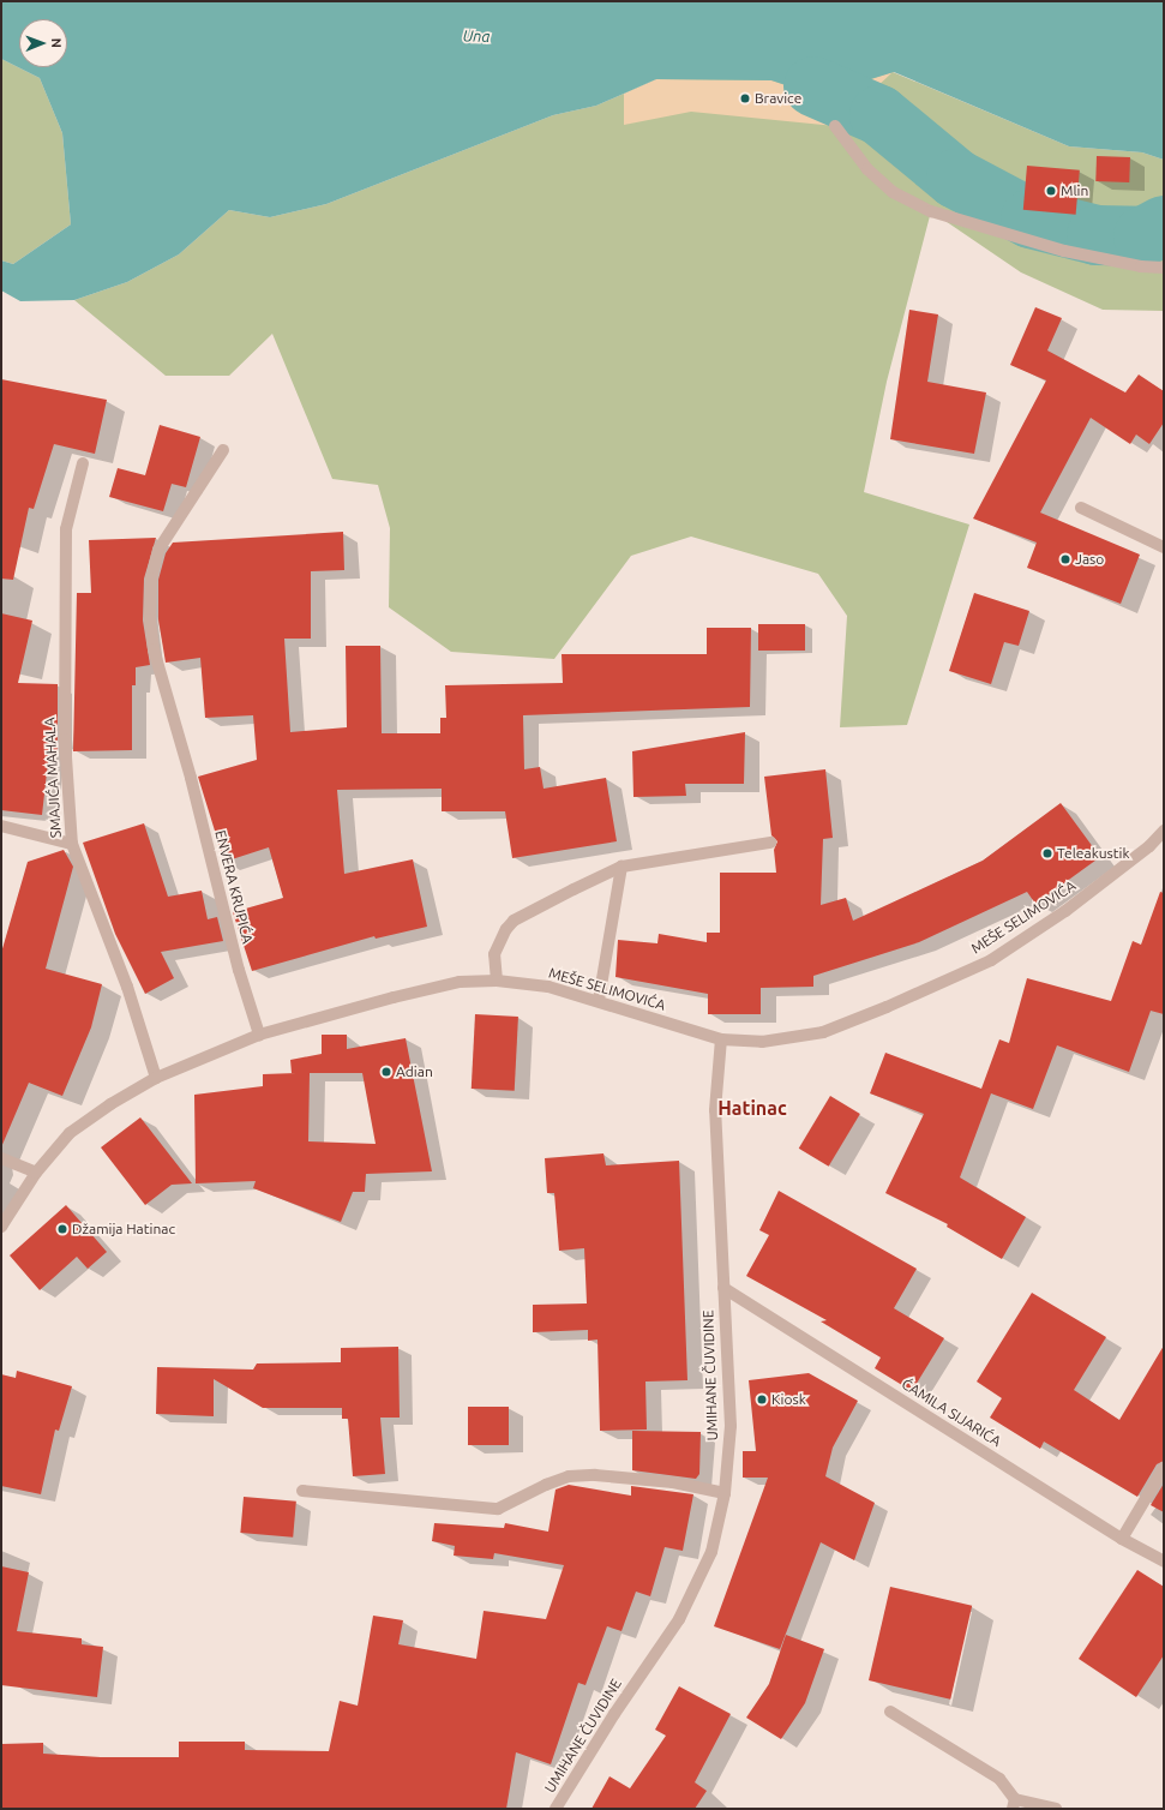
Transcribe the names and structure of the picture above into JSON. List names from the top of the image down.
{
  "streets": {
    "street": [
      "SMAJIĆA MAHALA",
      "ENVERA KRUPIĆA",
      "MEŠE SELIMOVIĆA",
      "UMIHANE ČUVIDINE",
      "ĆAMILA SIJARIĆA"
    ]
  },
  "crossings": [
    ["SMAJIĆA MAHALA", "MEŠE SELIMOVIĆA"],
    ["ENVERA KRUPIĆA", "MEŠE SELIMOVIĆA"],
    ["MEŠE SELIMOVIĆA", "UMIHANE ČUVIDINE"],
    ["UMIHANE ČUVIDINE", "ĆAMILA SIJARIĆA"]
  ],
  "districts": ["Hatinac"],
  "water": ["Una"],
  "places": [
    "Bravice",
    "Mlin",
    "Jaso",
    "Teleakustik",
    "Adian",
    "Džamija Hatinac",
    "Kiosk"
  ],
  "north": "right"
}
